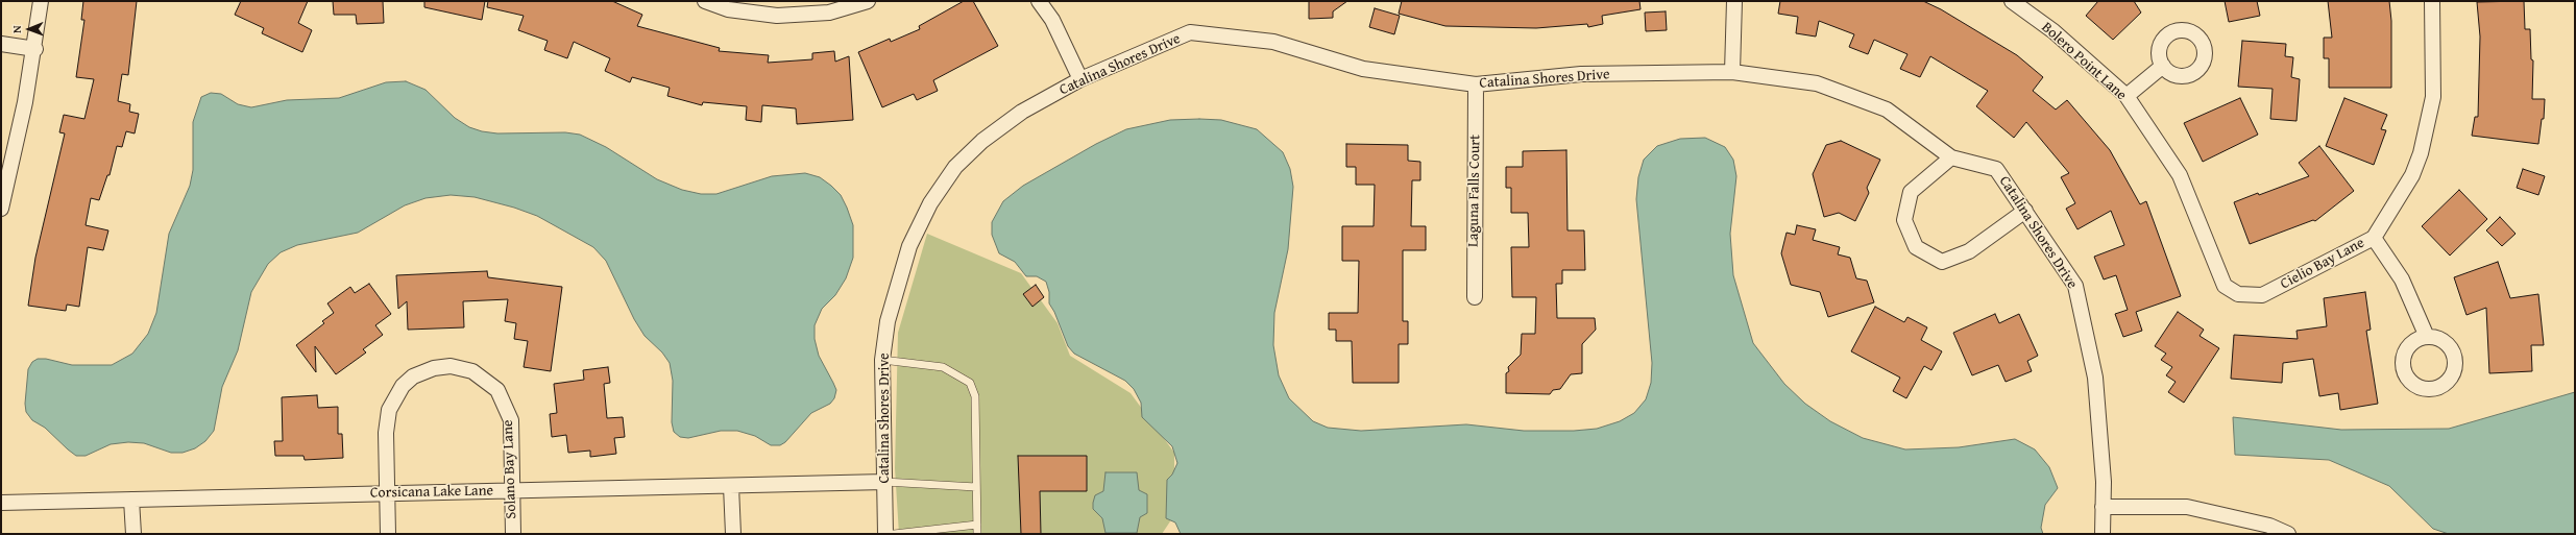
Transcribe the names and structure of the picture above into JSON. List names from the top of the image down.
{
  "streets": {
    "street": [
      "Bolero Point Lane",
      "Catalina Shores Drive",
      "Laguna Falls Court",
      "Cielio Bay Lane",
      "Solano Bay Lane",
      "Corsicana Lake Lane"
    ]
  },
  "crossings": [
    ["Bolero Point Lane", "Cielio Bay Lane"],
    ["Catalina Shores Drive", "Laguna Falls Court"],
    ["Catalina Shores Drive", "Corsicana Lake Lane"],
    ["Solano Bay Lane", "Corsicana Lake Lane"]
  ],
  "north": "left"
}
